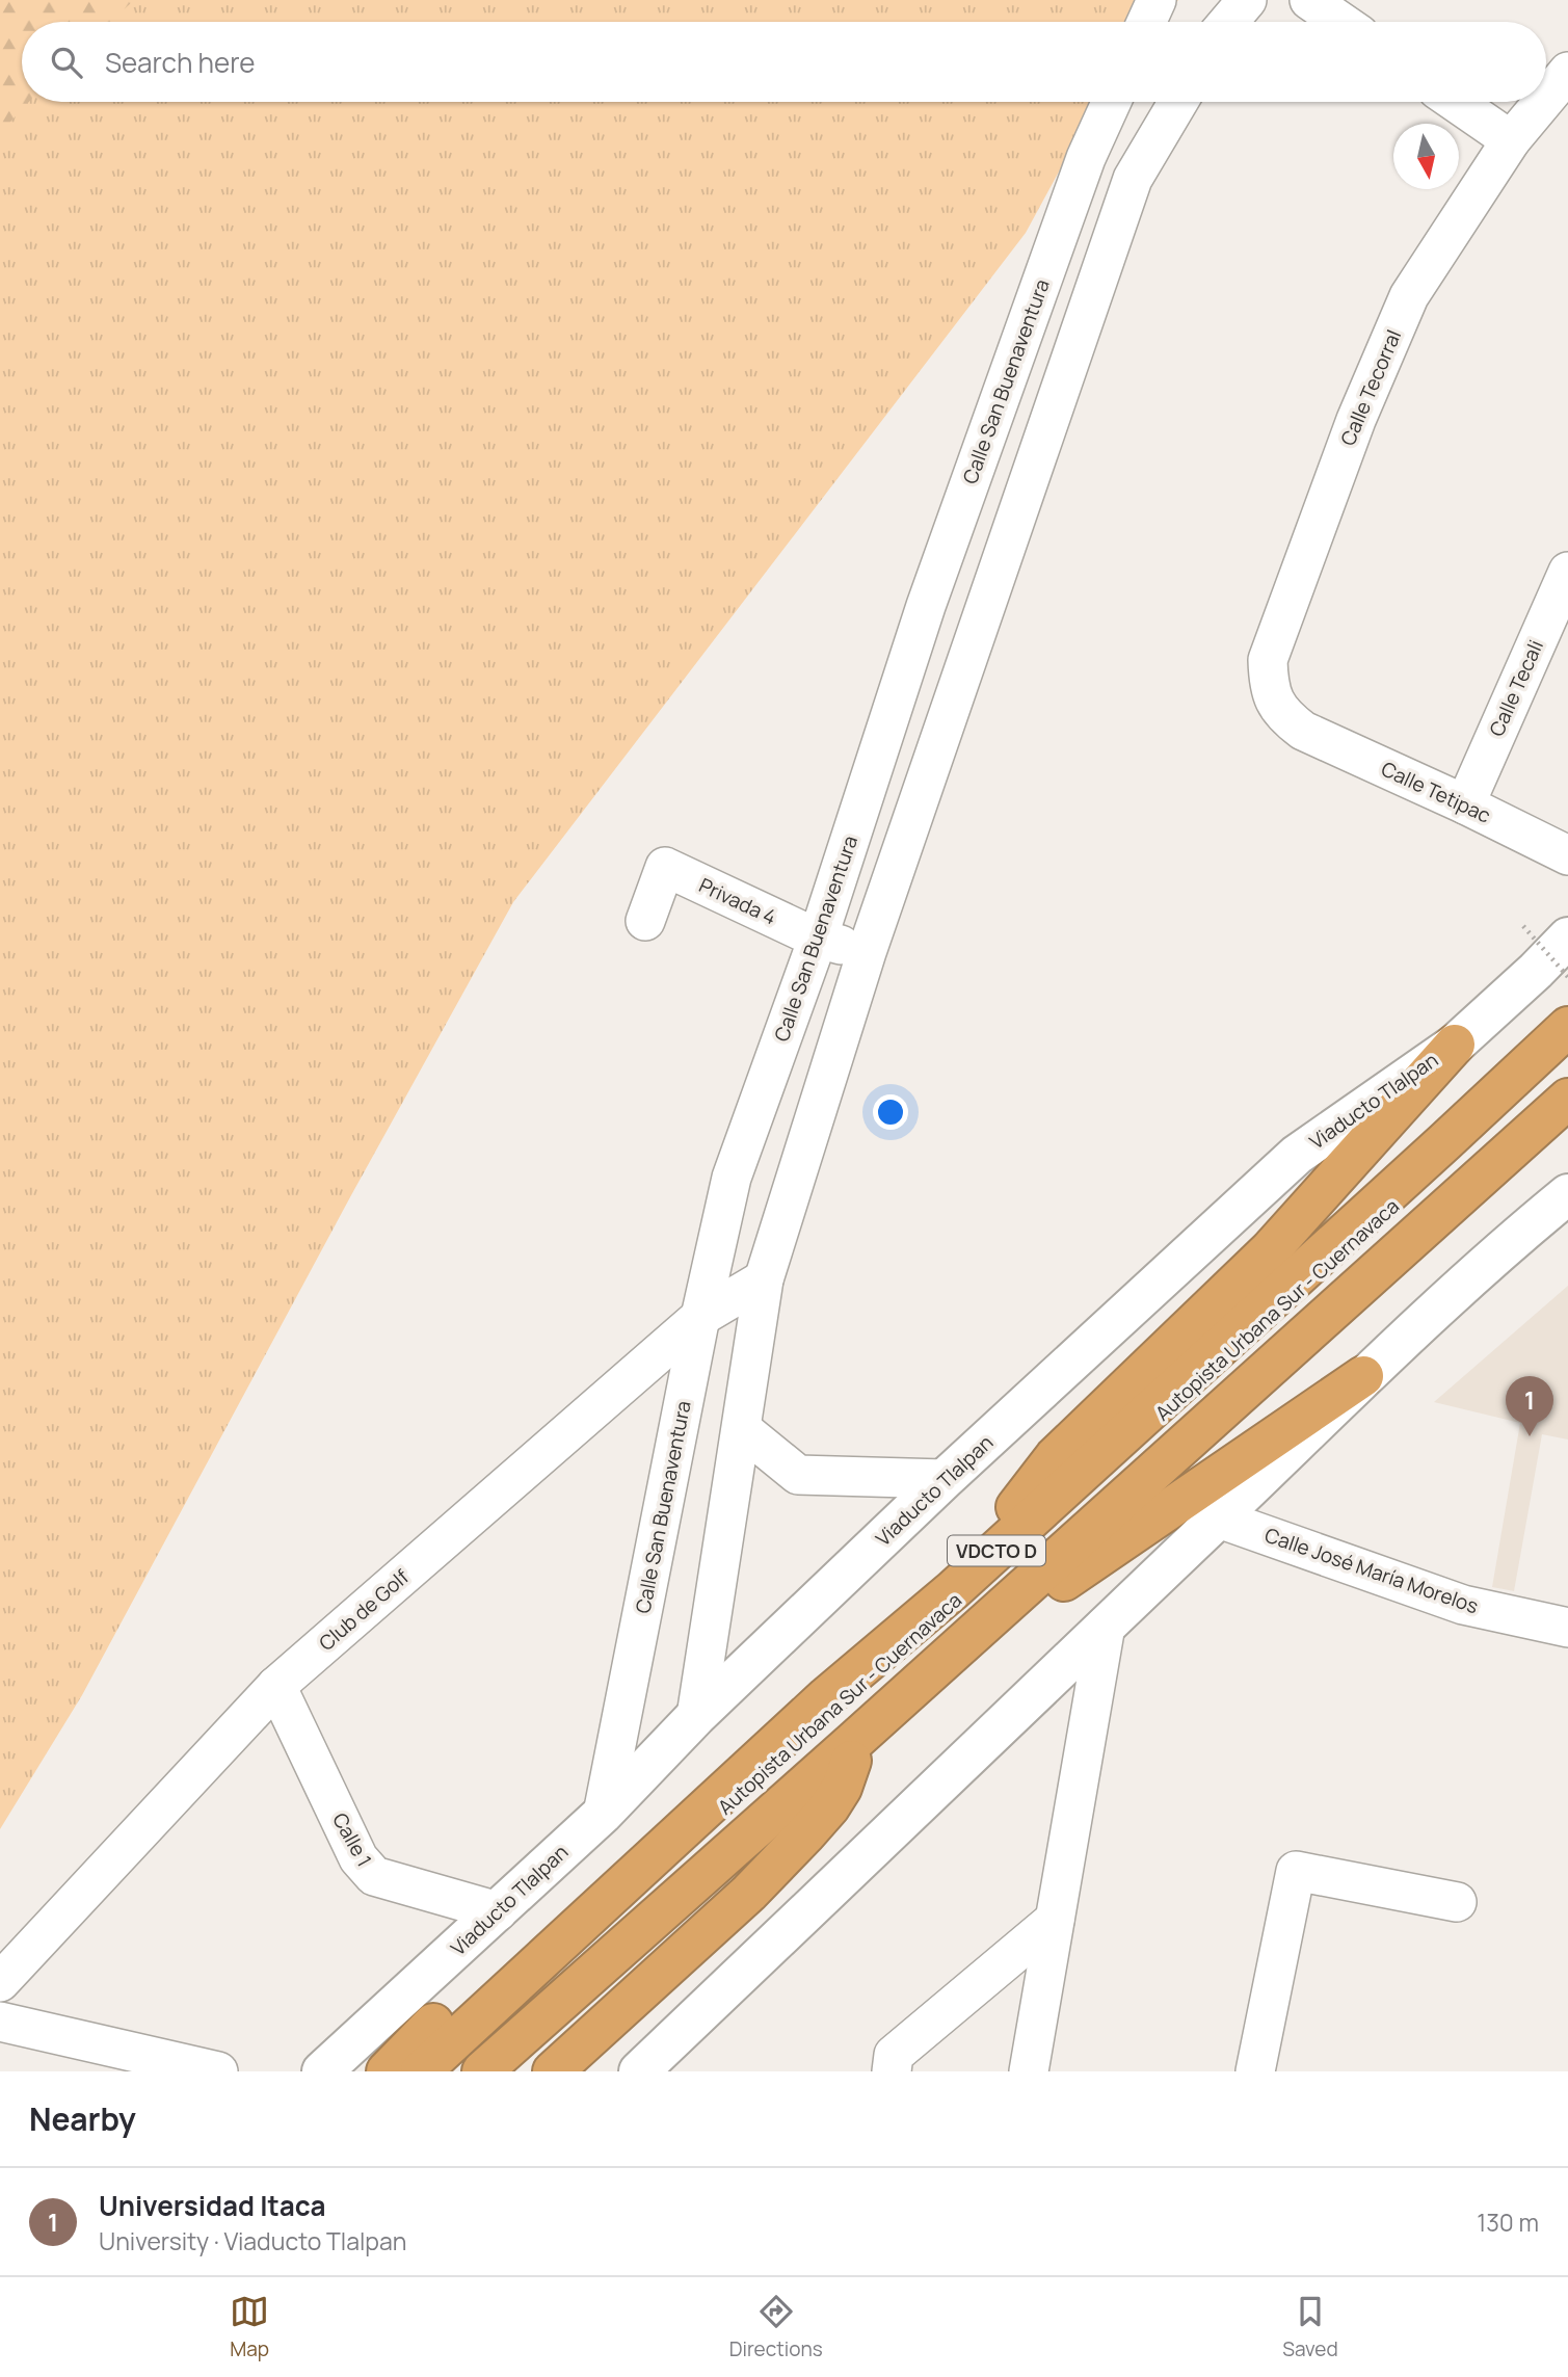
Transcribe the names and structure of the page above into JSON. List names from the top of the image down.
{
  "streets": {
    "highway": ["Autopista Urbana Sur - Cuernavaca", "VDCTO D"],
    "main road": ["Viaducto Tlalpan"],
    "street": [
      "Calle San Buenaventura",
      "Calle Tecorral",
      "Calle Tecali",
      "Calle Tetipac",
      "Privada 4",
      "Calle José María Morelos",
      "Club de Golf",
      "Calle 1"
    ]
  },
  "crossings": [
    ["Calle San Buenaventura", "Privada 4"],
    ["Calle San Buenaventura", "Viaducto Tlalpan"],
    ["Calle San Buenaventura", "Club de Golf"],
    ["Calle Tecorral", "Calle Tetipac"],
    ["Calle Tecali", "Calle Tetipac"],
    ["Viaducto Tlalpan", "Calle 1"],
    ["Autopista Urbana Sur - Cuernavaca", "VDCTO D"],
    ["Club de Golf", "Calle 1"]
  ],
  "north": "bottom",
  "page": {
    "search": "Search here",
    "pins": "1",
    "heading": "Nearby",
    "list": [
      {
        "mark": "1",
        "name": "Universidad Itaca",
        "note": "University · Viaducto Tlalpan",
        "value": "130 m"
      }
    ],
    "nav": ["Map", "Directions", "Saved"]
  }
}
